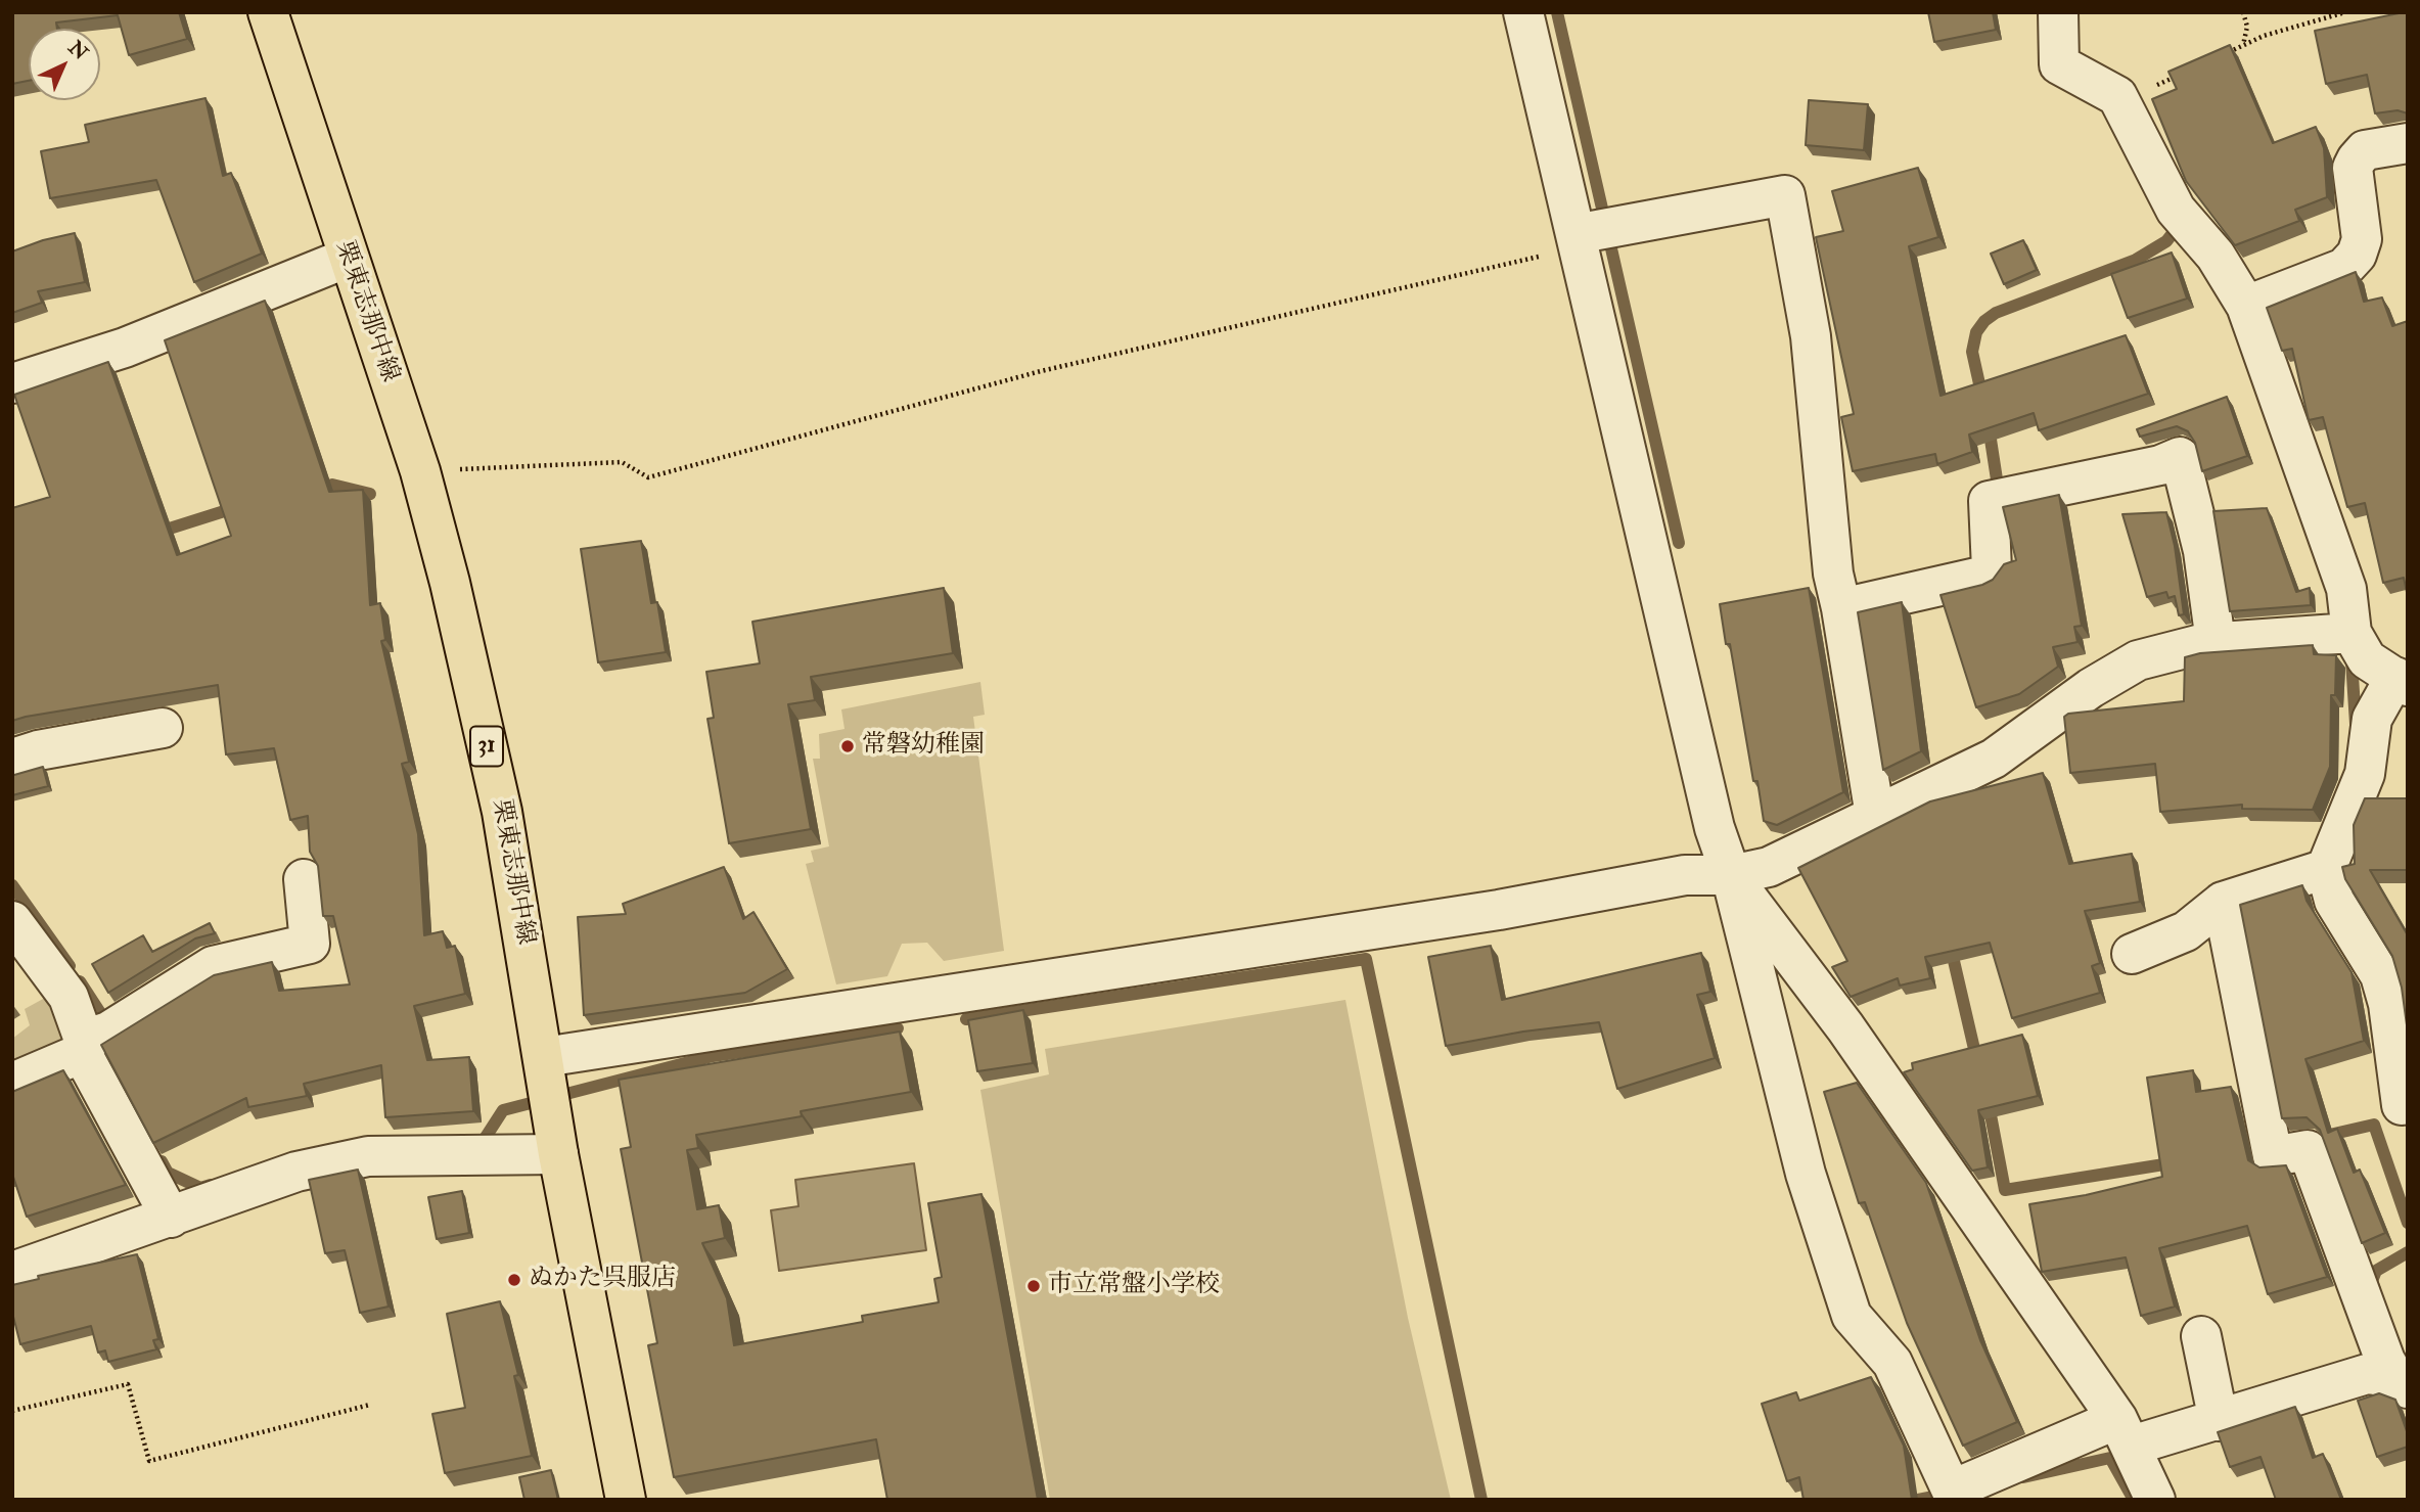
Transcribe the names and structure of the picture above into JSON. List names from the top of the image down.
{
  "streets": {
    "main road": ["栗東志那中線", "31"]
  },
  "places": ["常磐幼稚園", "ぬかた呉服店", "市立常盤小学校"],
  "north": "top right"
}
